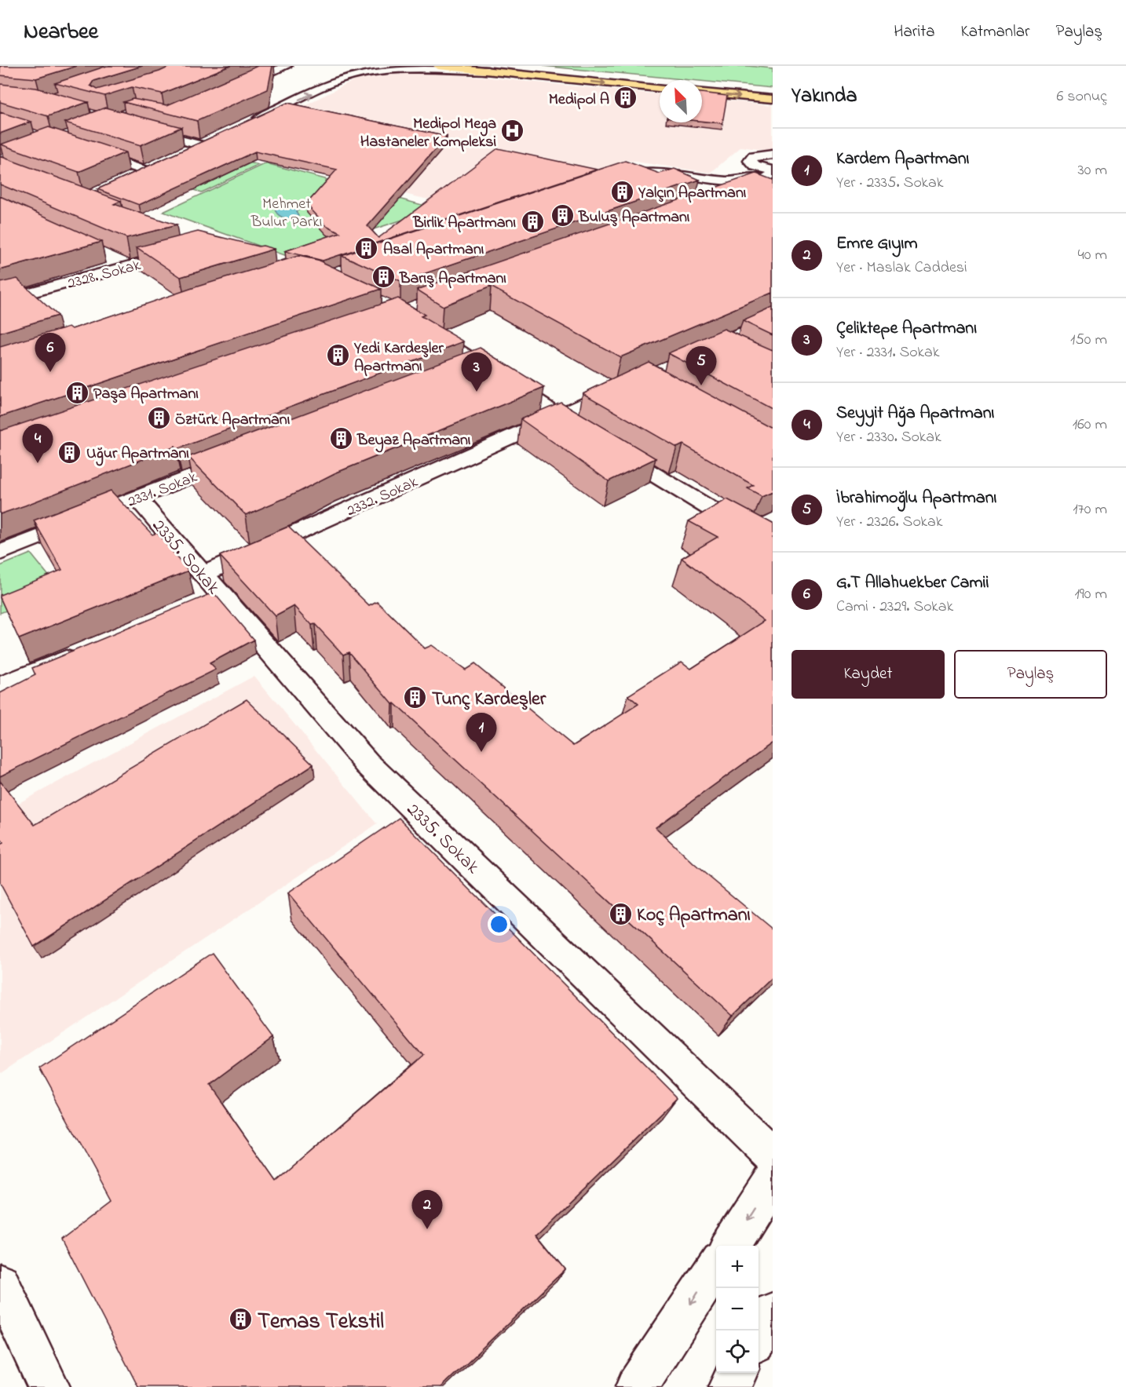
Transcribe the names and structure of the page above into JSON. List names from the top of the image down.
{
  "streets": {
    "street": [
      "2328. Sokak",
      "2331. Sokak",
      "2332. Sokak",
      "2335. Sokak"
    ]
  },
  "crossings": [
    ["2331. Sokak", "2335. Sokak"],
    ["2332. Sokak", "2335. Sokak"]
  ],
  "parks": ["Mehmet Bulur Parkı"],
  "places": {
    "building": [
      "Medipol A",
      "Yalçın Apartmanı",
      "Buluş Apartmanı",
      "Birlik Apartmanı",
      "Asal Apartmanı",
      "Barış Apartmanı",
      "Yedi Kardeşler Apartmanı",
      "Paşa Apartmanı",
      "Öztürk Apartmanı",
      "Beyaz Apartmanı",
      "Uğur Apartmanı",
      "Tunç Kardeşler",
      "Koç Apartmanı",
      "Temas Tekstil"
    ],
    "hospital": ["Medipol Mega Hastaneler Kompleksi"]
  },
  "north": "top left",
  "page": {
    "header": "Nearbee",
    "nav": ["Harita", "Katmanlar", "Paylaş"],
    "heading": ["Yakında", "6 sonuç"],
    "list": [
      {
        "mark": "1",
        "name": "Kardem Apartmanı",
        "note": "Yer · 2335. Sokak",
        "value": "30 m"
      },
      {
        "mark": "2",
        "name": "Emre Gıyım",
        "note": "Yer · Maslak Caddesi",
        "value": "40 m"
      },
      {
        "mark": "3",
        "name": "Çeliktepe Apartmanı",
        "note": "Yer · 2331. Sokak",
        "value": "150 m"
      },
      {
        "mark": "4",
        "name": "Seyyit Ağa Apartmanı",
        "note": "Yer · 2330. Sokak",
        "value": "160 m"
      },
      {
        "mark": "5",
        "name": "İbrahimoğlu Apartmanı",
        "note": "Yer · 2326. Sokak",
        "value": "170 m"
      },
      {
        "mark": "6",
        "name": "G.T Allahuekber Camii",
        "note": "Cami · 2329. Sokak",
        "value": "190 m"
      }
    ],
    "pins": [
      "6",
      "5",
      "3",
      "4",
      "1",
      "2"
    ],
    "buttons": ["Kaydet", "Paylaş"],
    "map_buttons": ["+", "−"]
  }
}
